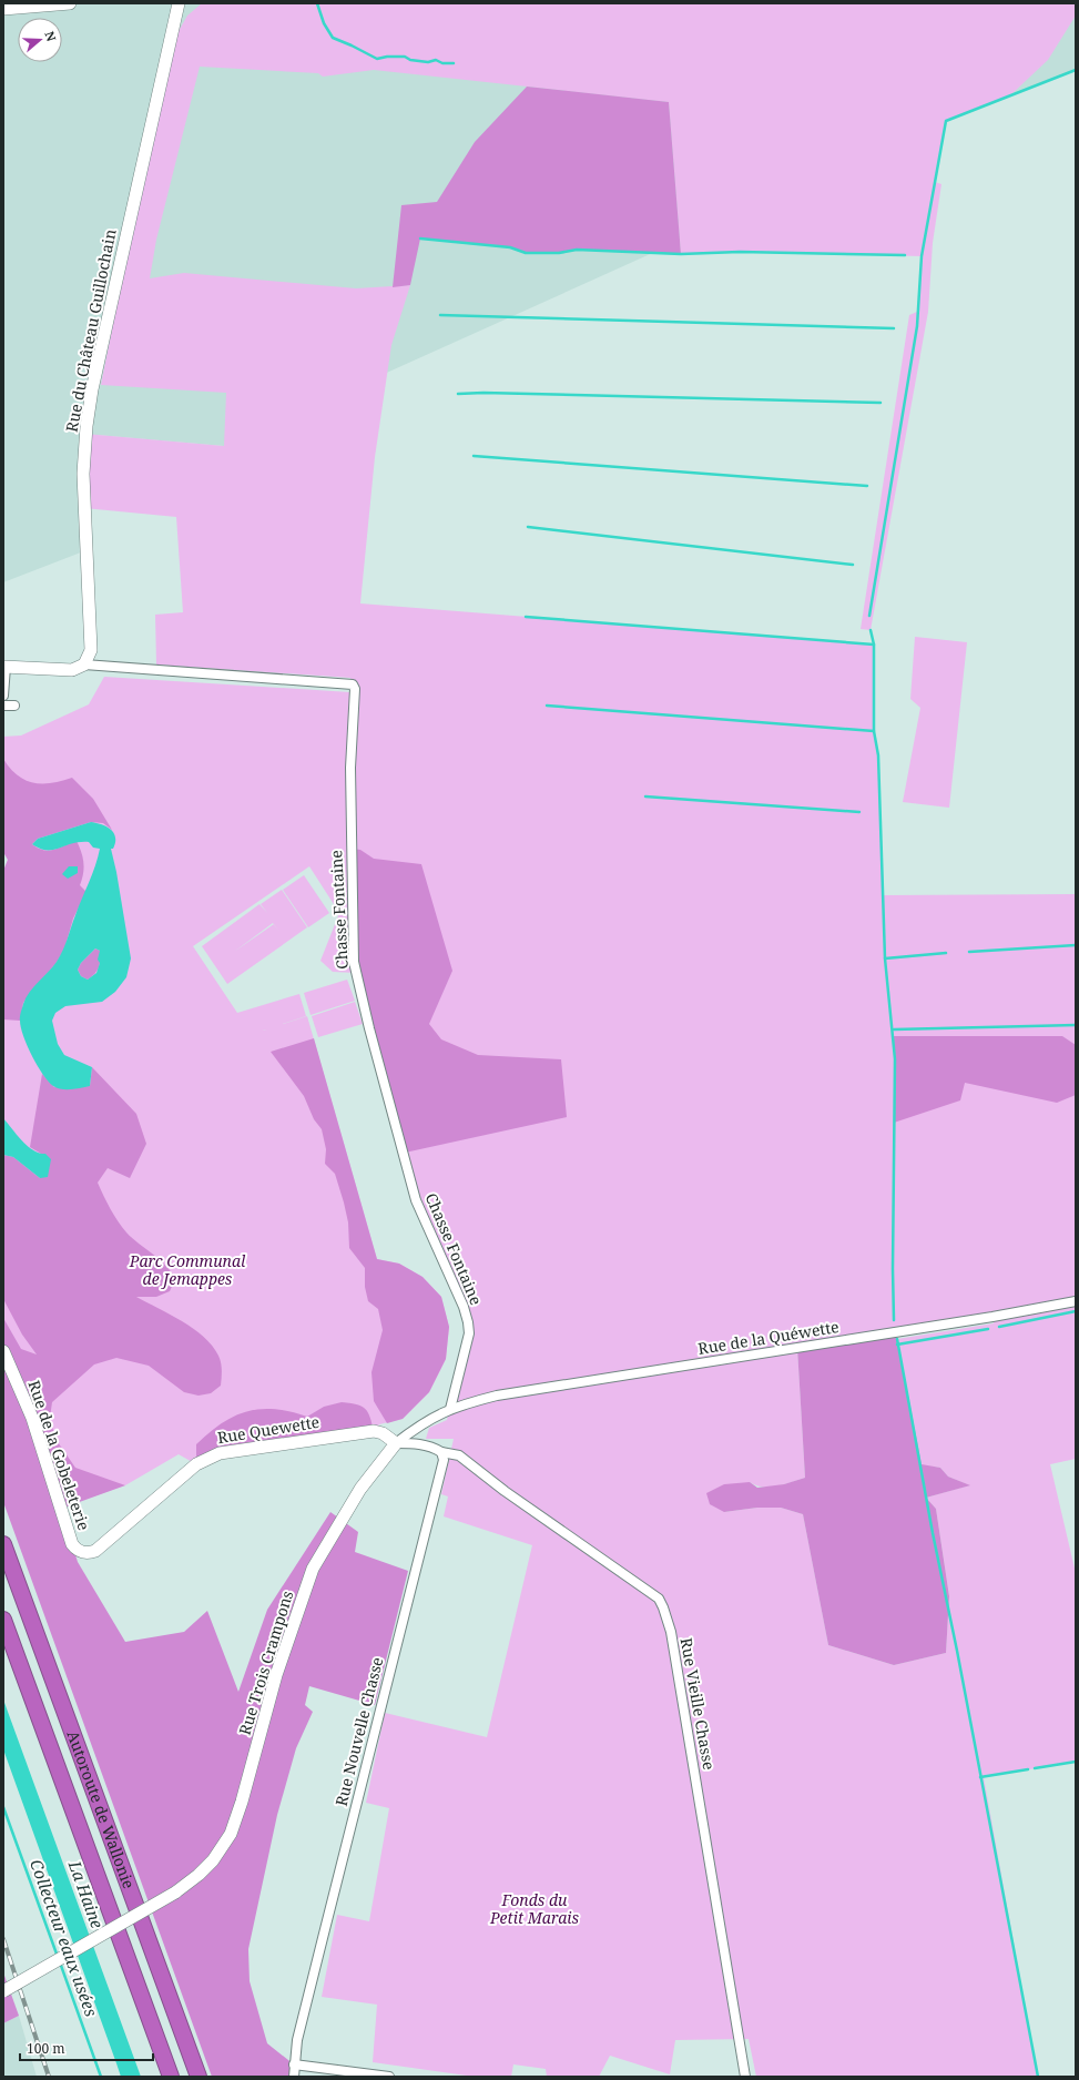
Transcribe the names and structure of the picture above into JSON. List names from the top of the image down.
{
  "streets": {
    "highway": ["Autoroute de Wallonie"],
    "street": [
      "Rue du Château Guillochain",
      "Chasse Fontaine",
      "Rue de la Quéwette",
      "Rue Quewette",
      "Rue de la Gobeleterie",
      "Rue Trois Crampons",
      "Rue Vieille Chasse",
      "Rue Nouvelle Chasse"
    ]
  },
  "crossings": [
    ["Rue du Château Guillochain", "Chasse Fontaine"],
    ["Chasse Fontaine", "Rue de la Quéwette"],
    ["Rue de la Quéwette", "Rue Quewette"],
    ["Rue de la Quéwette", "Rue Trois Crampons"],
    ["Rue Quewette", "Rue de la Gobeleterie"],
    ["Rue Quewette", "Rue Trois Crampons"],
    ["Rue Vieille Chasse", "Rue Nouvelle Chasse"]
  ],
  "water": ["La Haine", "Collecteur eaux usées"],
  "parks": ["Parc Communal de Jemappes", "Fonds du Petit Marais"],
  "scale_bar": "100 m",
  "north": "right"
}
